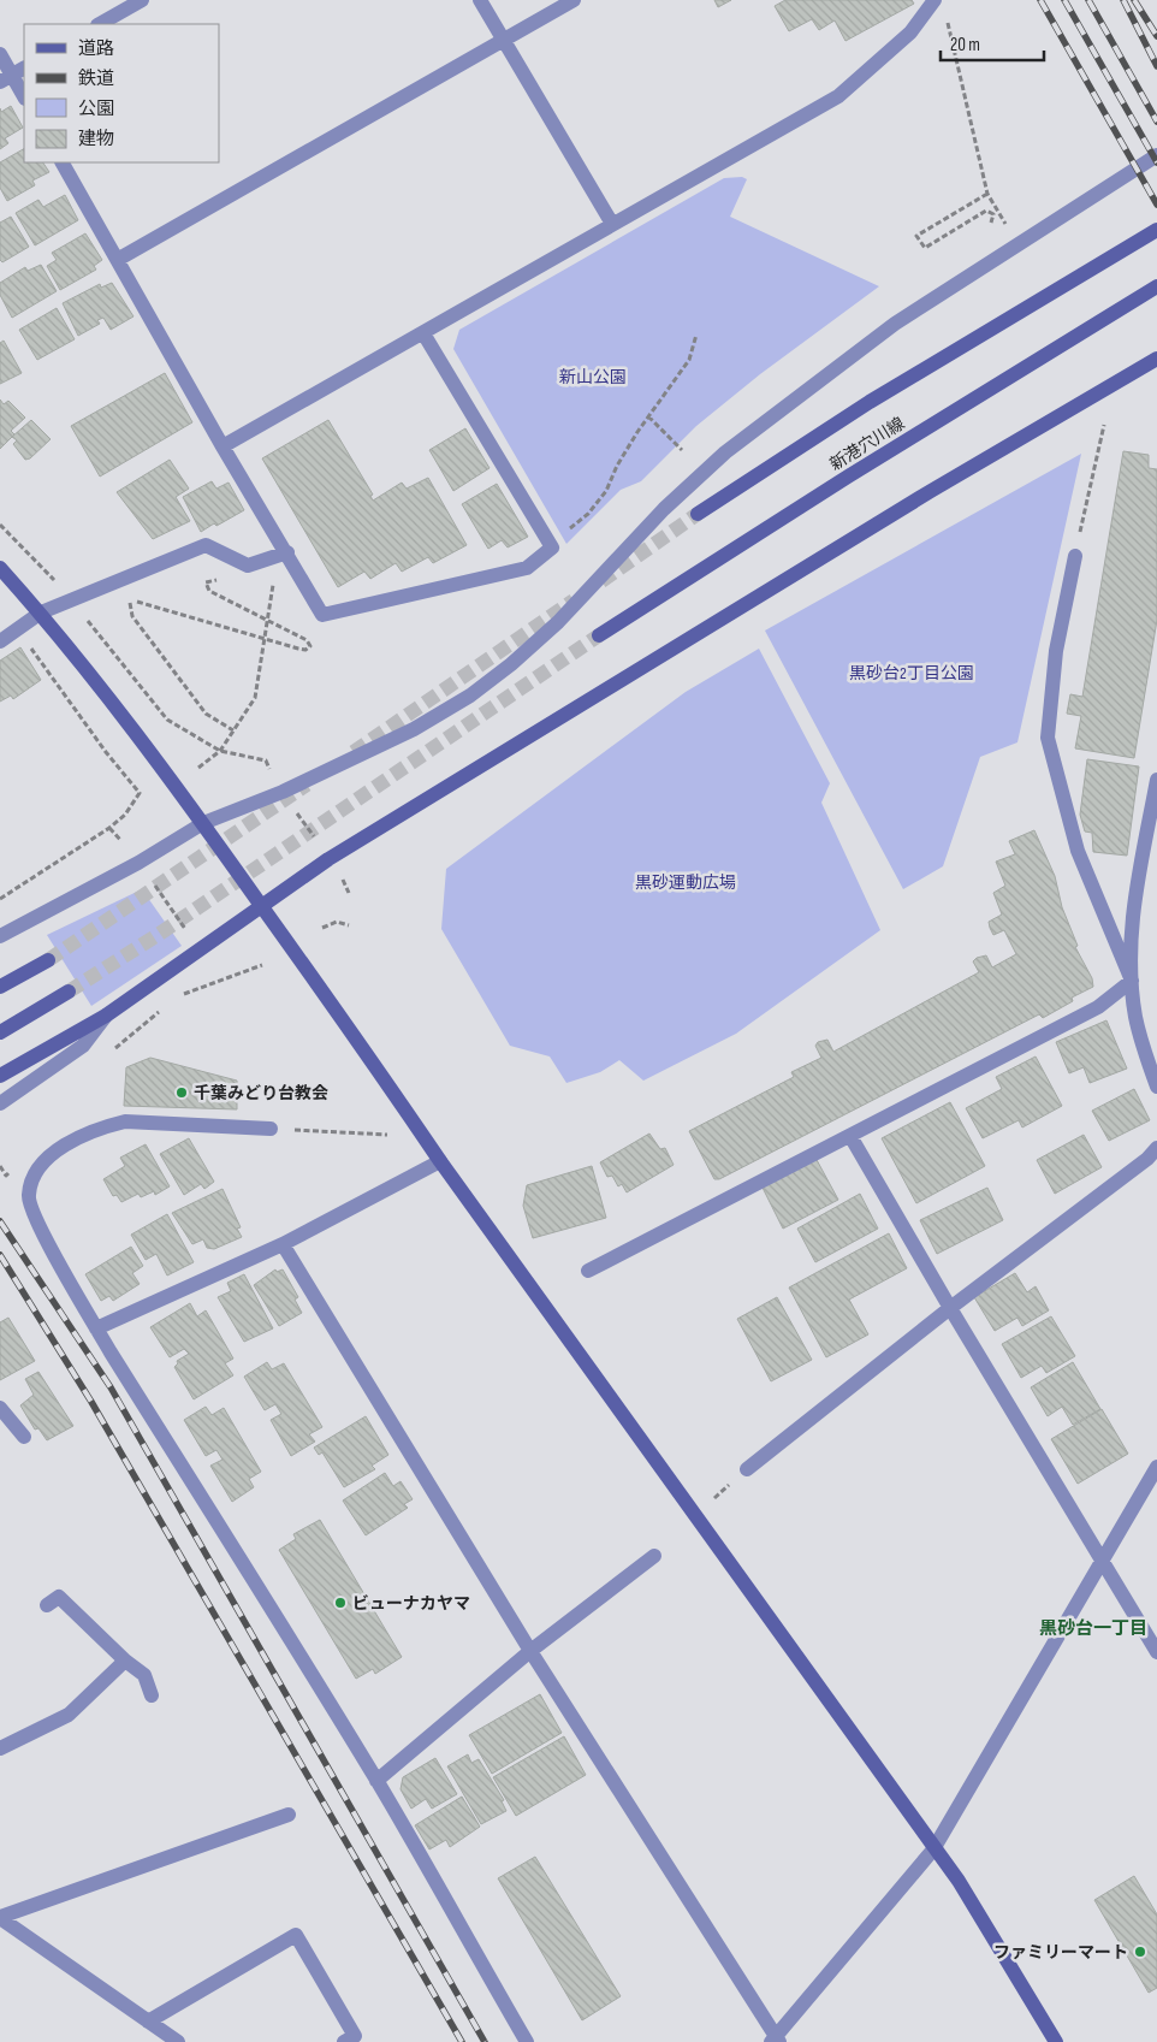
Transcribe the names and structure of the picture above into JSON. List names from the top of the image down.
{
  "streets": {
    "street": ["新港穴川線"]
  },
  "districts": ["黒砂台一丁目"],
  "parks": ["新山公園", "黒砂台2丁目公園", "黒砂運動広場"],
  "places": ["千葉みどり台教会", "ビューナカヤマ", "ファミリーマート"],
  "legend": [
    "道路",
    "鉄道",
    "公園",
    "建物"
  ],
  "scale_bar": "20 m"
}
